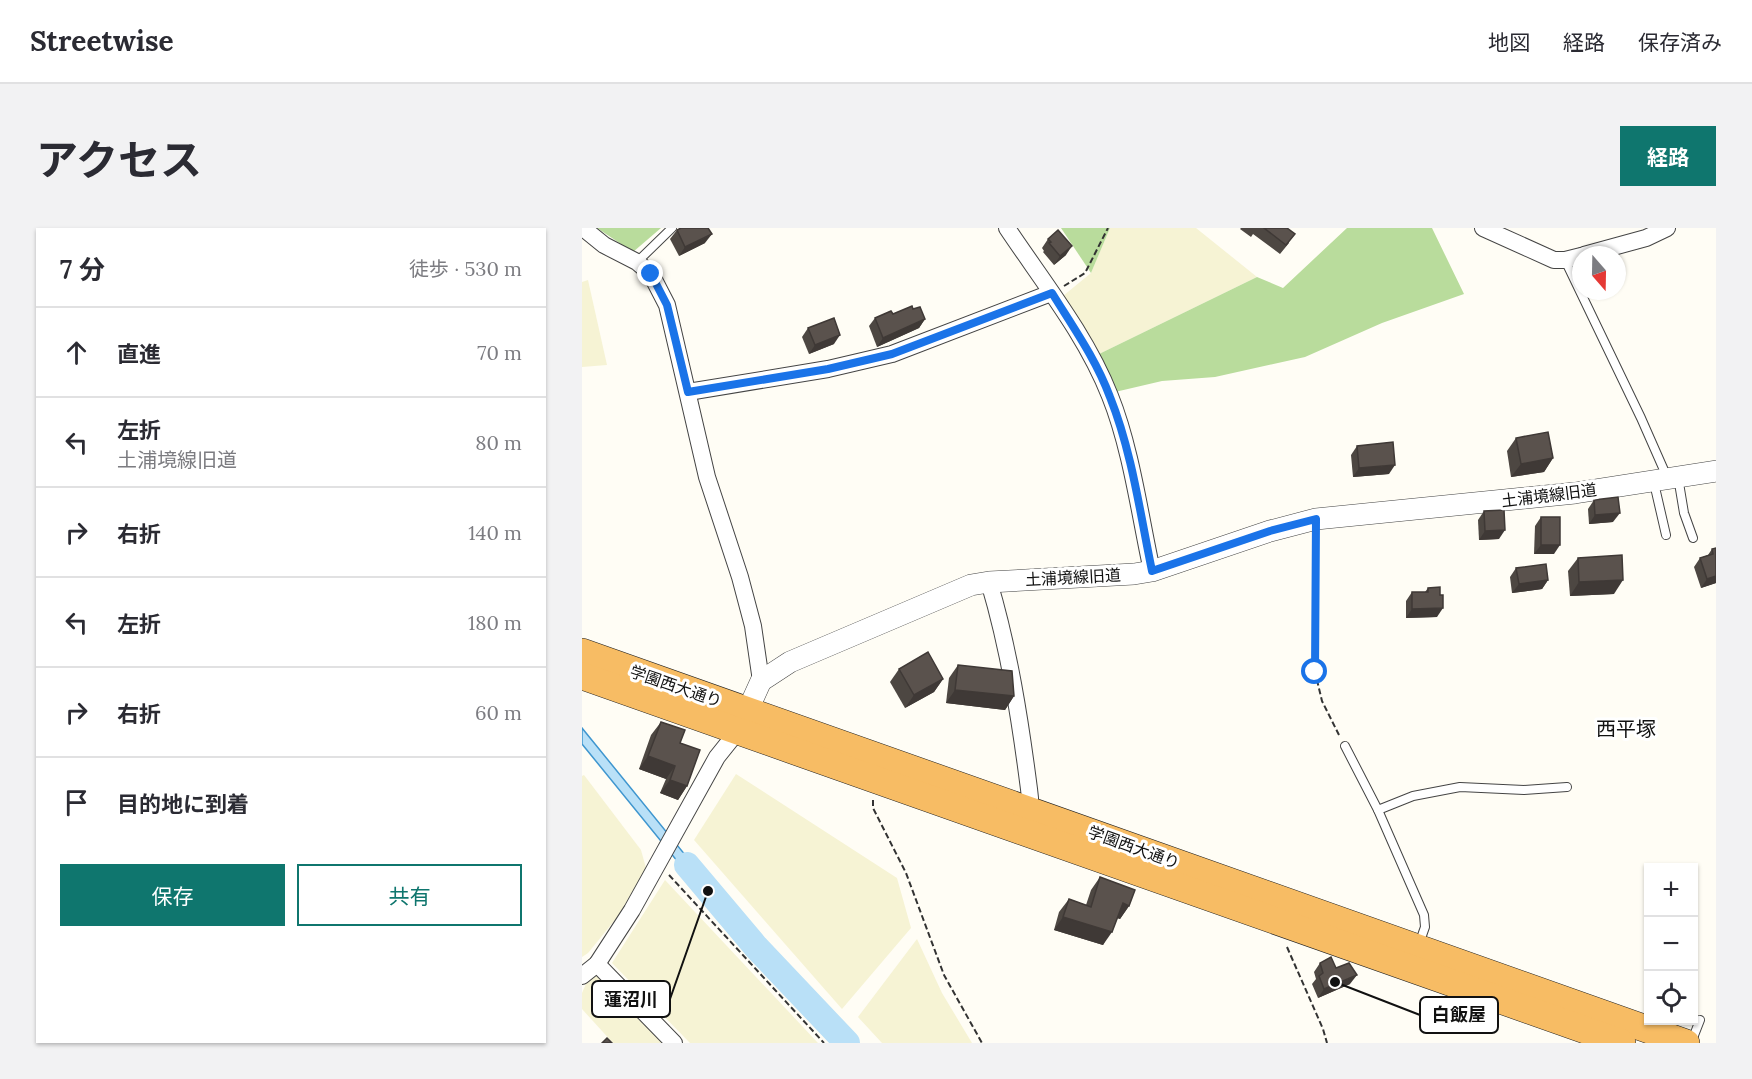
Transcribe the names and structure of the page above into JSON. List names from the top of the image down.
{
  "streets": {
    "highway": ["学園西大通り"],
    "street": ["土浦境線旧道"]
  },
  "districts": ["西平塚"],
  "places": ["蓮沼川", "白飯屋"],
  "north": "bottom",
  "page": {
    "header": "Streetwise",
    "nav": ["地図", "経路", "保存済み"],
    "title": "アクセス",
    "buttons": [
      "経路",
      ["保存", "共有"]
    ],
    "heading": ["7 分", "徒歩 · 530 m"],
    "list": [
      ["直進", "70 m"],
      ["左折", "土浦境線旧道", "80 m"],
      ["右折", "140 m"],
      ["左折", "180 m"],
      ["右折", "60 m"],
      "目的地に到着"
    ],
    "map_buttons": ["+", "−"]
  }
}
